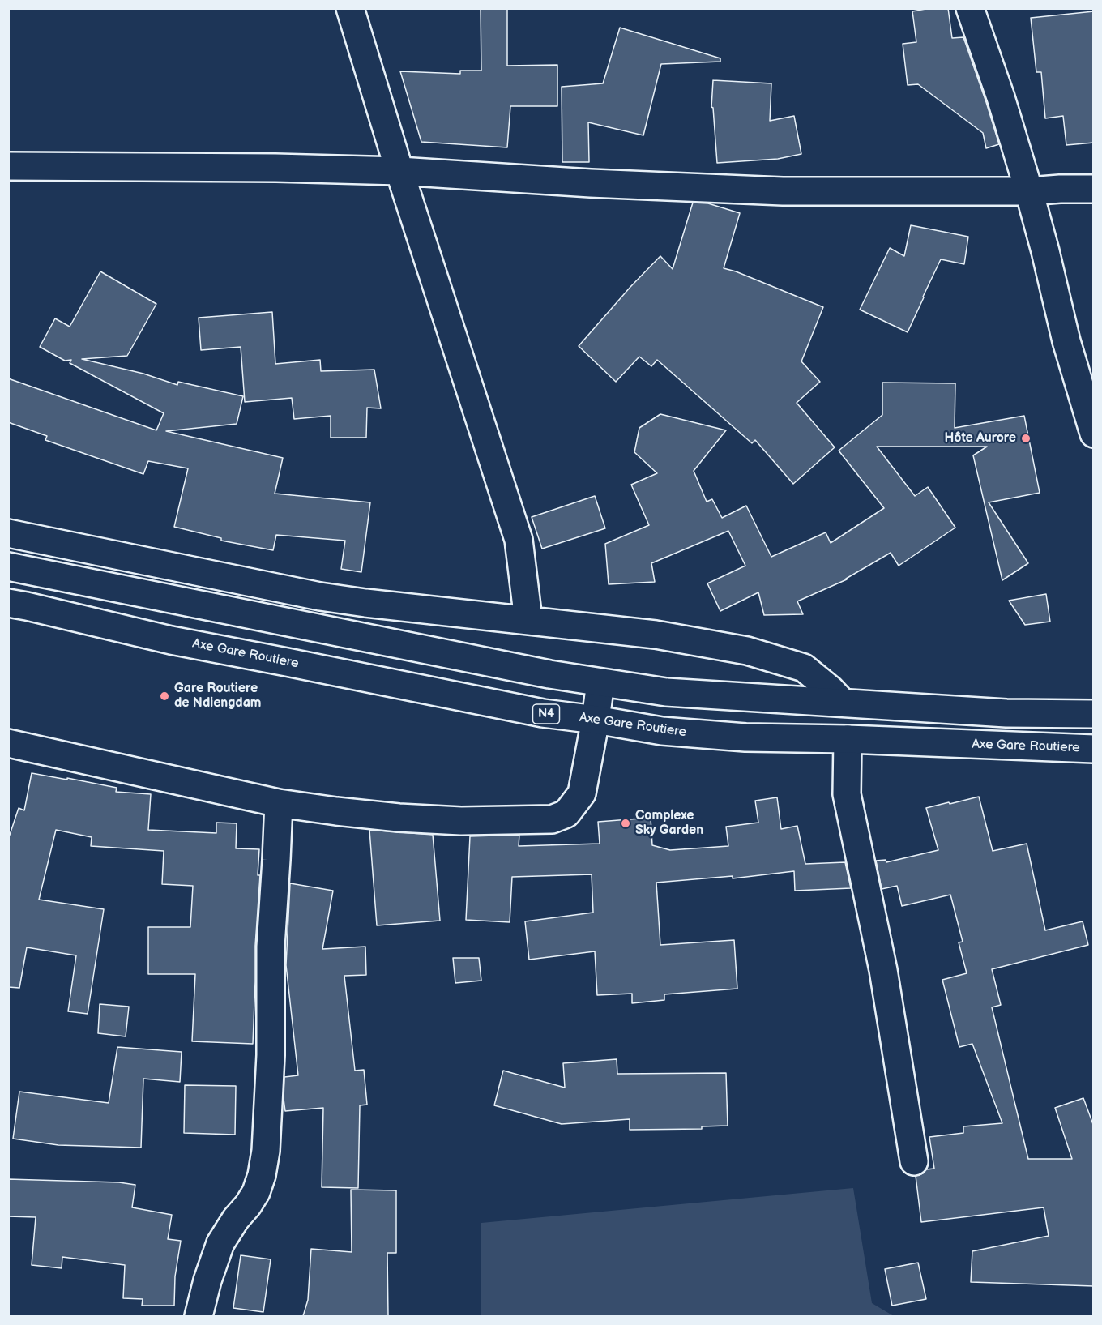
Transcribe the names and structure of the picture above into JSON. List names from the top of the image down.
{
  "streets": {
    "main road": ["Axe Gare Routiere", "N4"]
  },
  "places": ["Hôte Aurore", "Gare Routiere de Ndiengdam", "Complexe Sky Garden"]
}
